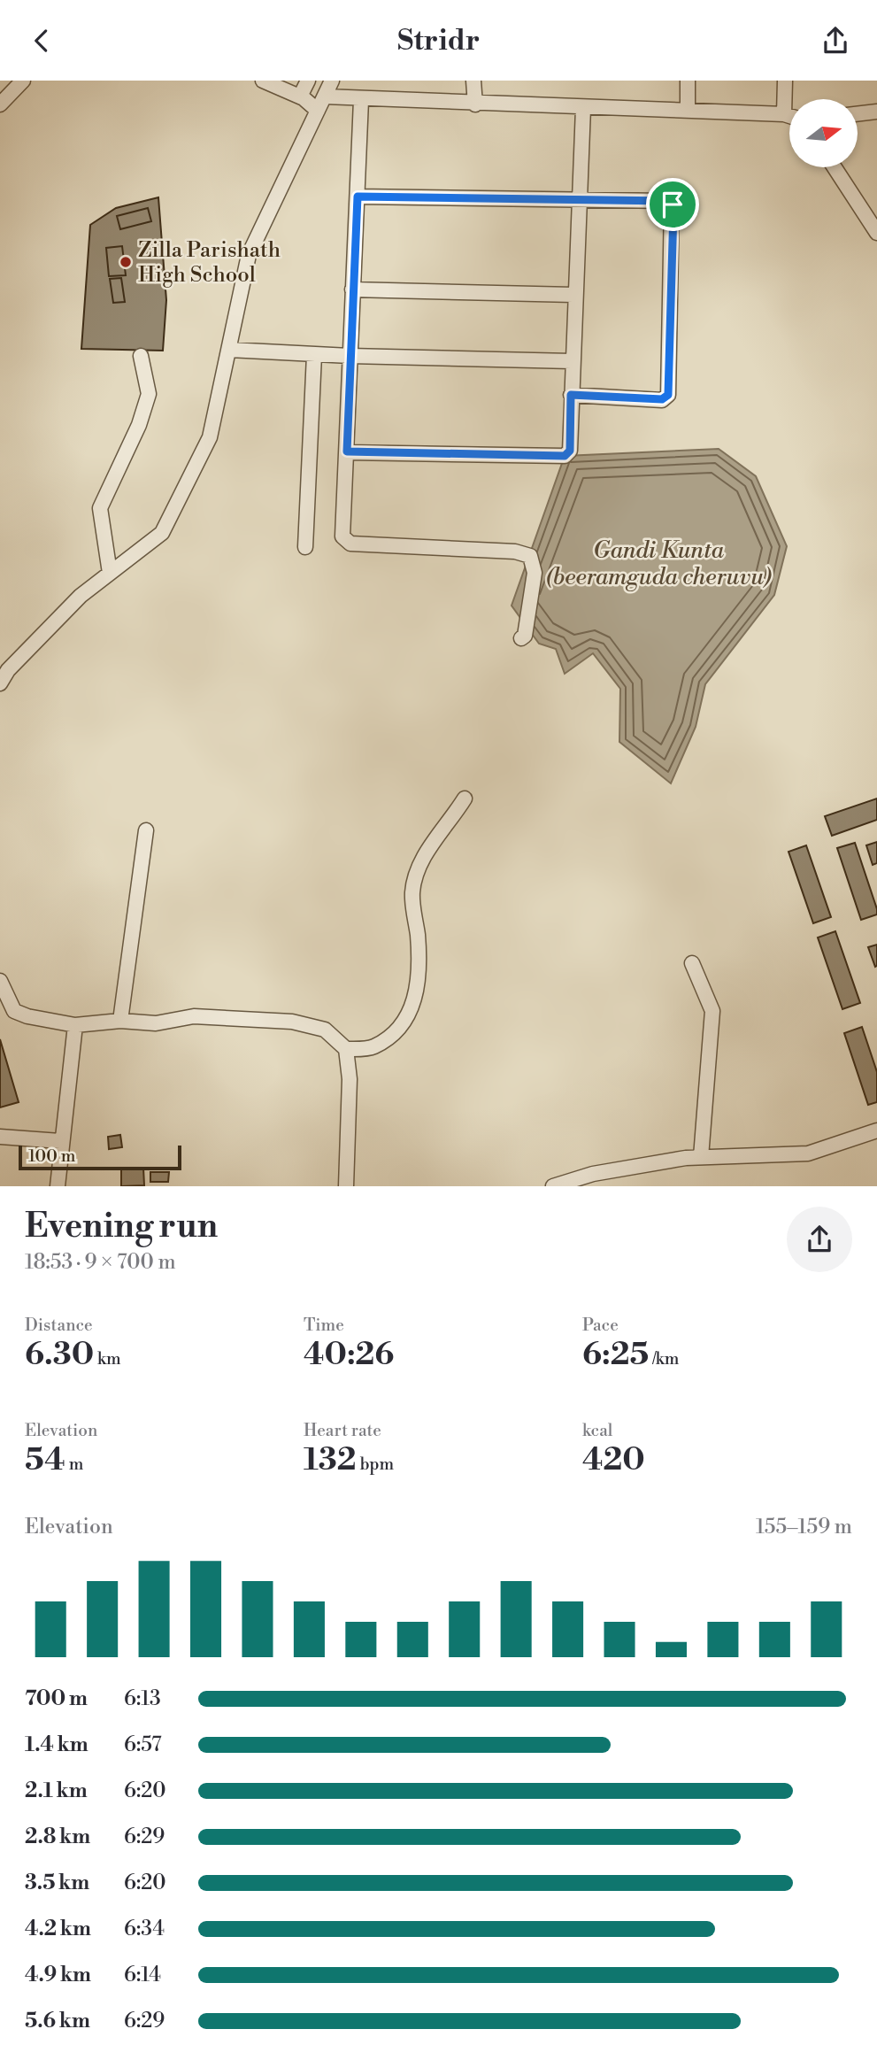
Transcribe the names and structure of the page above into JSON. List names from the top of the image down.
{
  "water": ["Gandi Kunta (beeramguda cheruvu)"],
  "places": ["Zilla Parishath High School"],
  "scale_bar": "100 m",
  "north": "right",
  "page": {
    "header": "Stridr",
    "scale": "100 m",
    "heading": ["Evening run", "18:53 · 9 × 700 m"],
    "stats": [
      ["Distance", "6.30 km"],
      ["Time", "40:26"],
      ["Pace", "6:25 /km"],
      ["Elevation", "54 m"],
      ["Heart rate", "132 bpm"],
      ["kcal", "420"]
    ],
    "chart": ["Elevation", "155–159 m"],
    "list": [
      {
        "name": "700 m",
        "note": "6:13"
      },
      {
        "name": "1.4 km",
        "note": "6:57"
      },
      {
        "name": "2.1 km",
        "note": "6:20"
      },
      {
        "name": "2.8 km",
        "note": "6:29"
      },
      {
        "name": "3.5 km",
        "note": "6:20"
      },
      {
        "name": "4.2 km",
        "note": "6:34"
      },
      {
        "name": "4.9 km",
        "note": "6:14"
      },
      {
        "name": "5.6 km",
        "note": "6:29"
      }
    ]
  }
}
